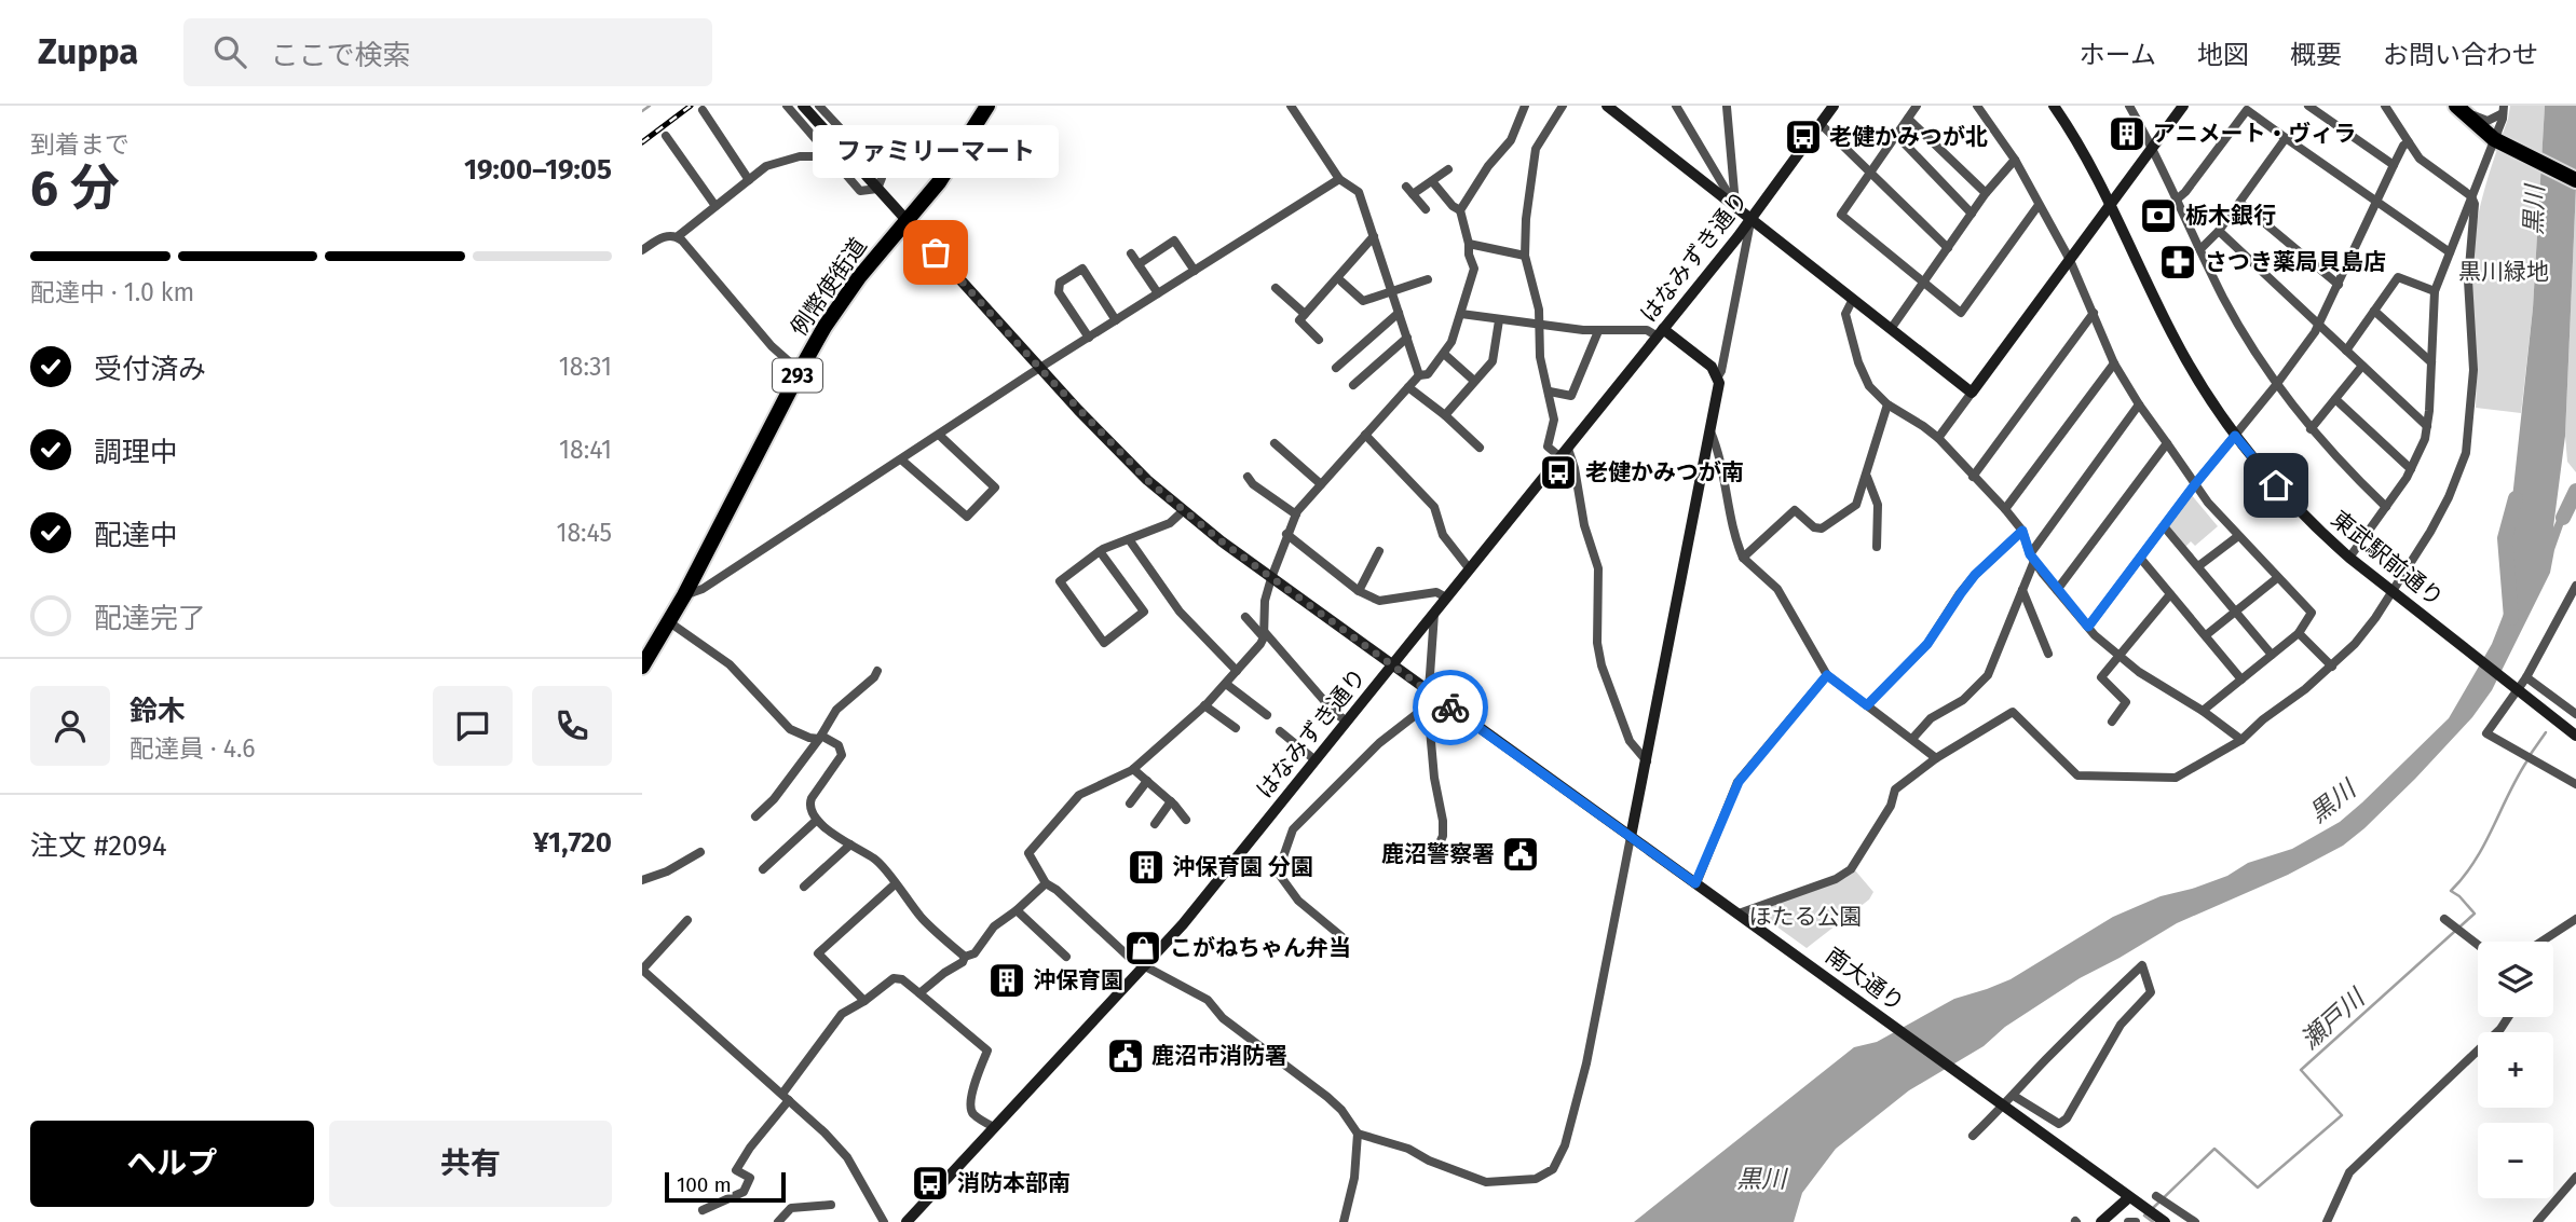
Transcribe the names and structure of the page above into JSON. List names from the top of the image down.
{
  "streets": {
    "highway": ["例幣使街道", "293"],
    "street": ["はなみずき通り", "東武駅前通り", "南大通り"]
  },
  "crossings": [
    ["はなみずき通り", "南大通り"],
    ["例幣使街道", "南大通り"]
  ],
  "water": ["黒川", "瀬戸川"],
  "parks": ["黒川緑地", "ほたる公園"],
  "places": {
    "building": ["アニメート・ヴィラ", "沖保育園 分園", "沖保育園"],
    "bus stop": ["老健かみつが北", "老健かみつが南", "消防本部南"],
    "bank": ["栃木銀行"],
    "other": ["ファミリーマート"],
    "pharmacy": ["さつき薬局貝島店"],
    "public building": ["鹿沼警察署", "鹿沼市消防署"],
    "shop": ["こがねちゃん弁当"]
  },
  "scale_bar": "100 m",
  "page": {
    "header": "Zuppa",
    "search": "ここで検索",
    "nav": [
      "ホーム",
      "地図",
      "概要",
      "お問い合わせ"
    ],
    "heading": ["6 分", "到着まで", "19:00–19:05"],
    "panel": [
      "鈴木",
      "配達員 · 4.6",
      "注文 #2094",
      "¥1,720"
    ],
    "bubble": "ファミリーマート",
    "bar": "配達中 · 1.0 km",
    "list": [
      ["受付済み", "18:31"],
      ["調理中", "18:41"],
      ["配達中", "18:45"],
      "配達完了"
    ],
    "map_buttons": ["+", "−"],
    "buttons": ["ヘルプ", "共有"],
    "scale": "100 m"
  }
}
